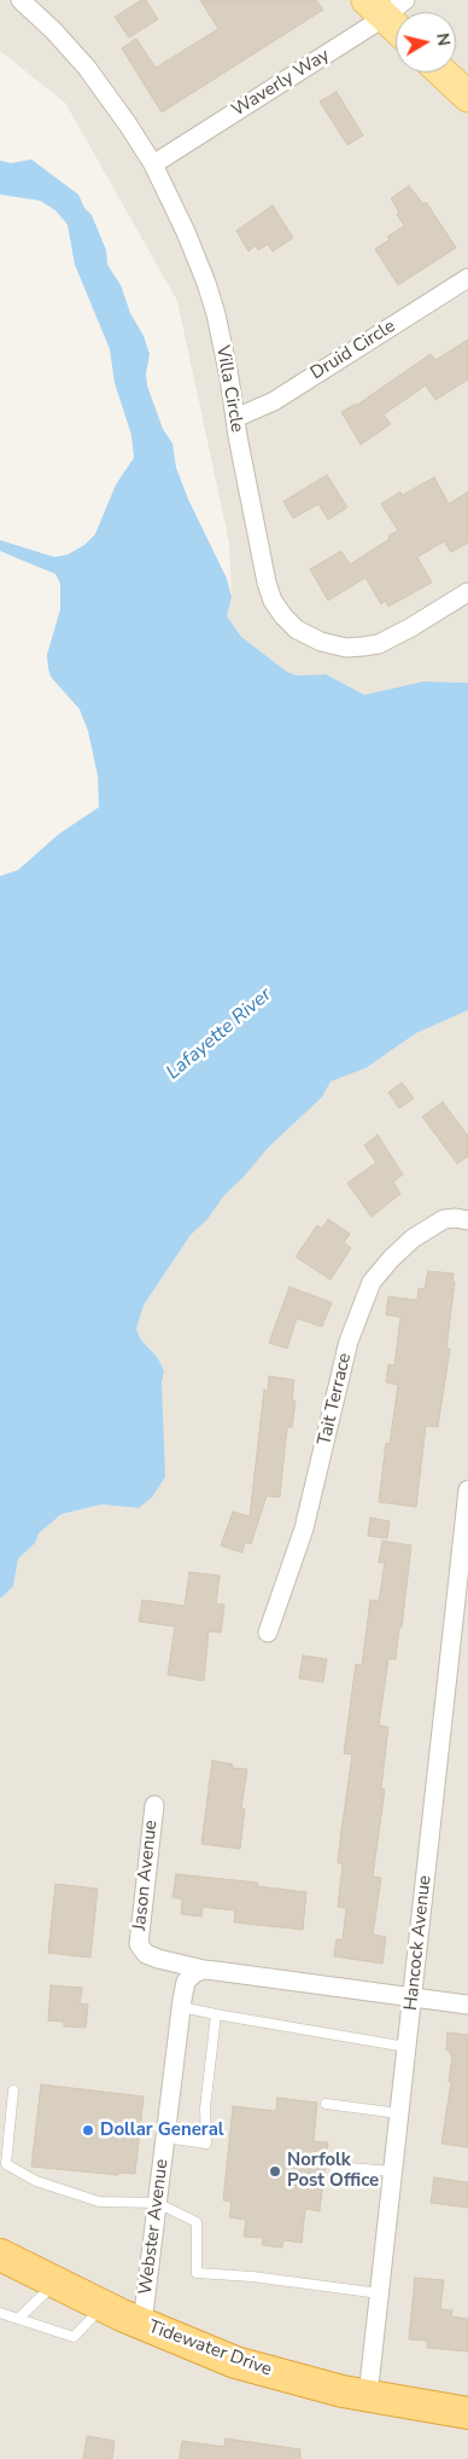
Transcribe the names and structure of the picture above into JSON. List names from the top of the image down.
{
  "streets": {
    "highway": ["Tidewater Drive"],
    "street": [
      "Waverly Way",
      "Druid Circle",
      "Villa Circle",
      "Tait Terrace",
      "Jason Avenue",
      "Hancock Avenue",
      "Webster Avenue"
    ]
  },
  "crossings": [
    ["Waverly Way", "Villa Circle"],
    ["Druid Circle", "Villa Circle"],
    ["Jason Avenue", "Webster Avenue"],
    ["Hancock Avenue", "Tidewater Drive"],
    ["Webster Avenue", "Tidewater Drive"]
  ],
  "water": ["Lafayette River"],
  "places": ["Dollar General", "Norfolk Post Office"],
  "north": "right"
}
